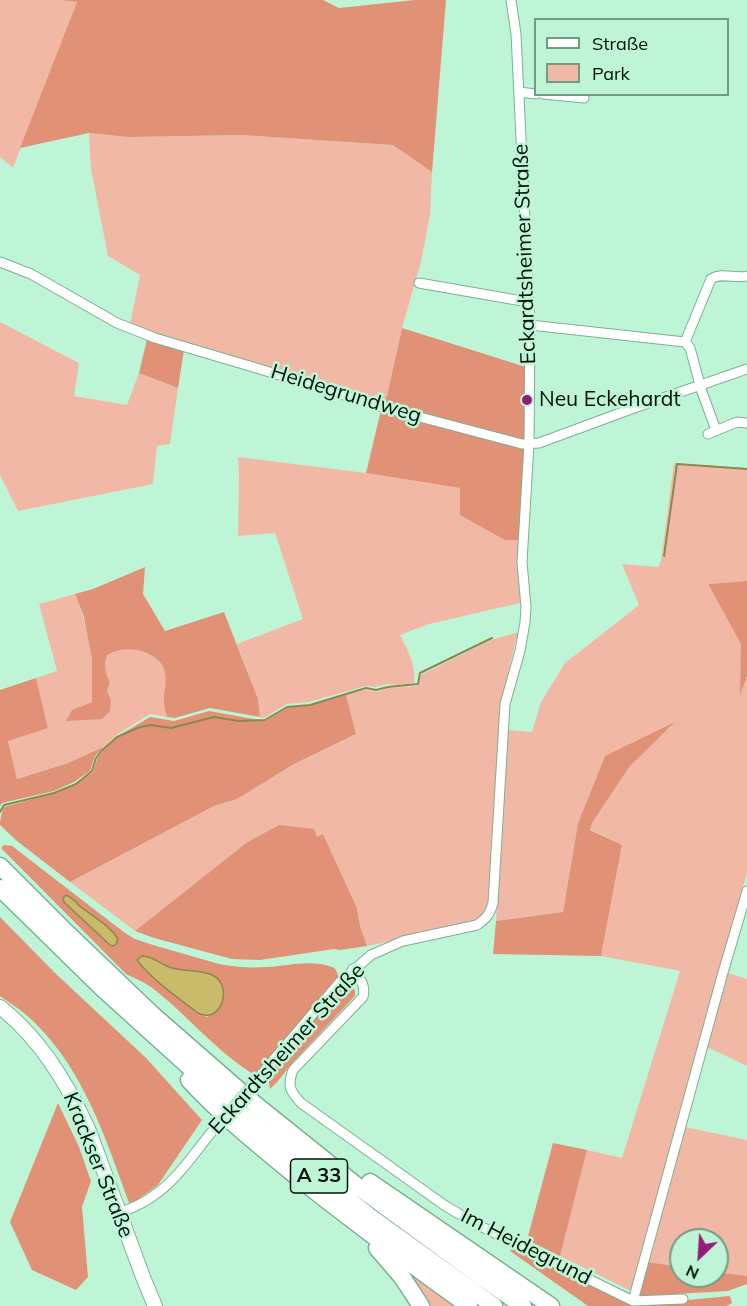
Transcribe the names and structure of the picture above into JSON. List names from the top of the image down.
{
  "streets": {
    "highway": ["A 33"],
    "street": [
      "Eckardtsheimer Straße",
      "Heidegrundweg",
      "Krackser Straße",
      "Im Heidegrund"
    ]
  },
  "crossings": [
    ["Eckardtsheimer Straße", "Heidegrundweg"],
    ["Eckardtsheimer Straße", "Krackser Straße"],
    ["Eckardtsheimer Straße", "Im Heidegrund"]
  ],
  "places": ["Neu Eckehardt"],
  "legend": ["Straße", "Park"],
  "north": "bottom left"
}
